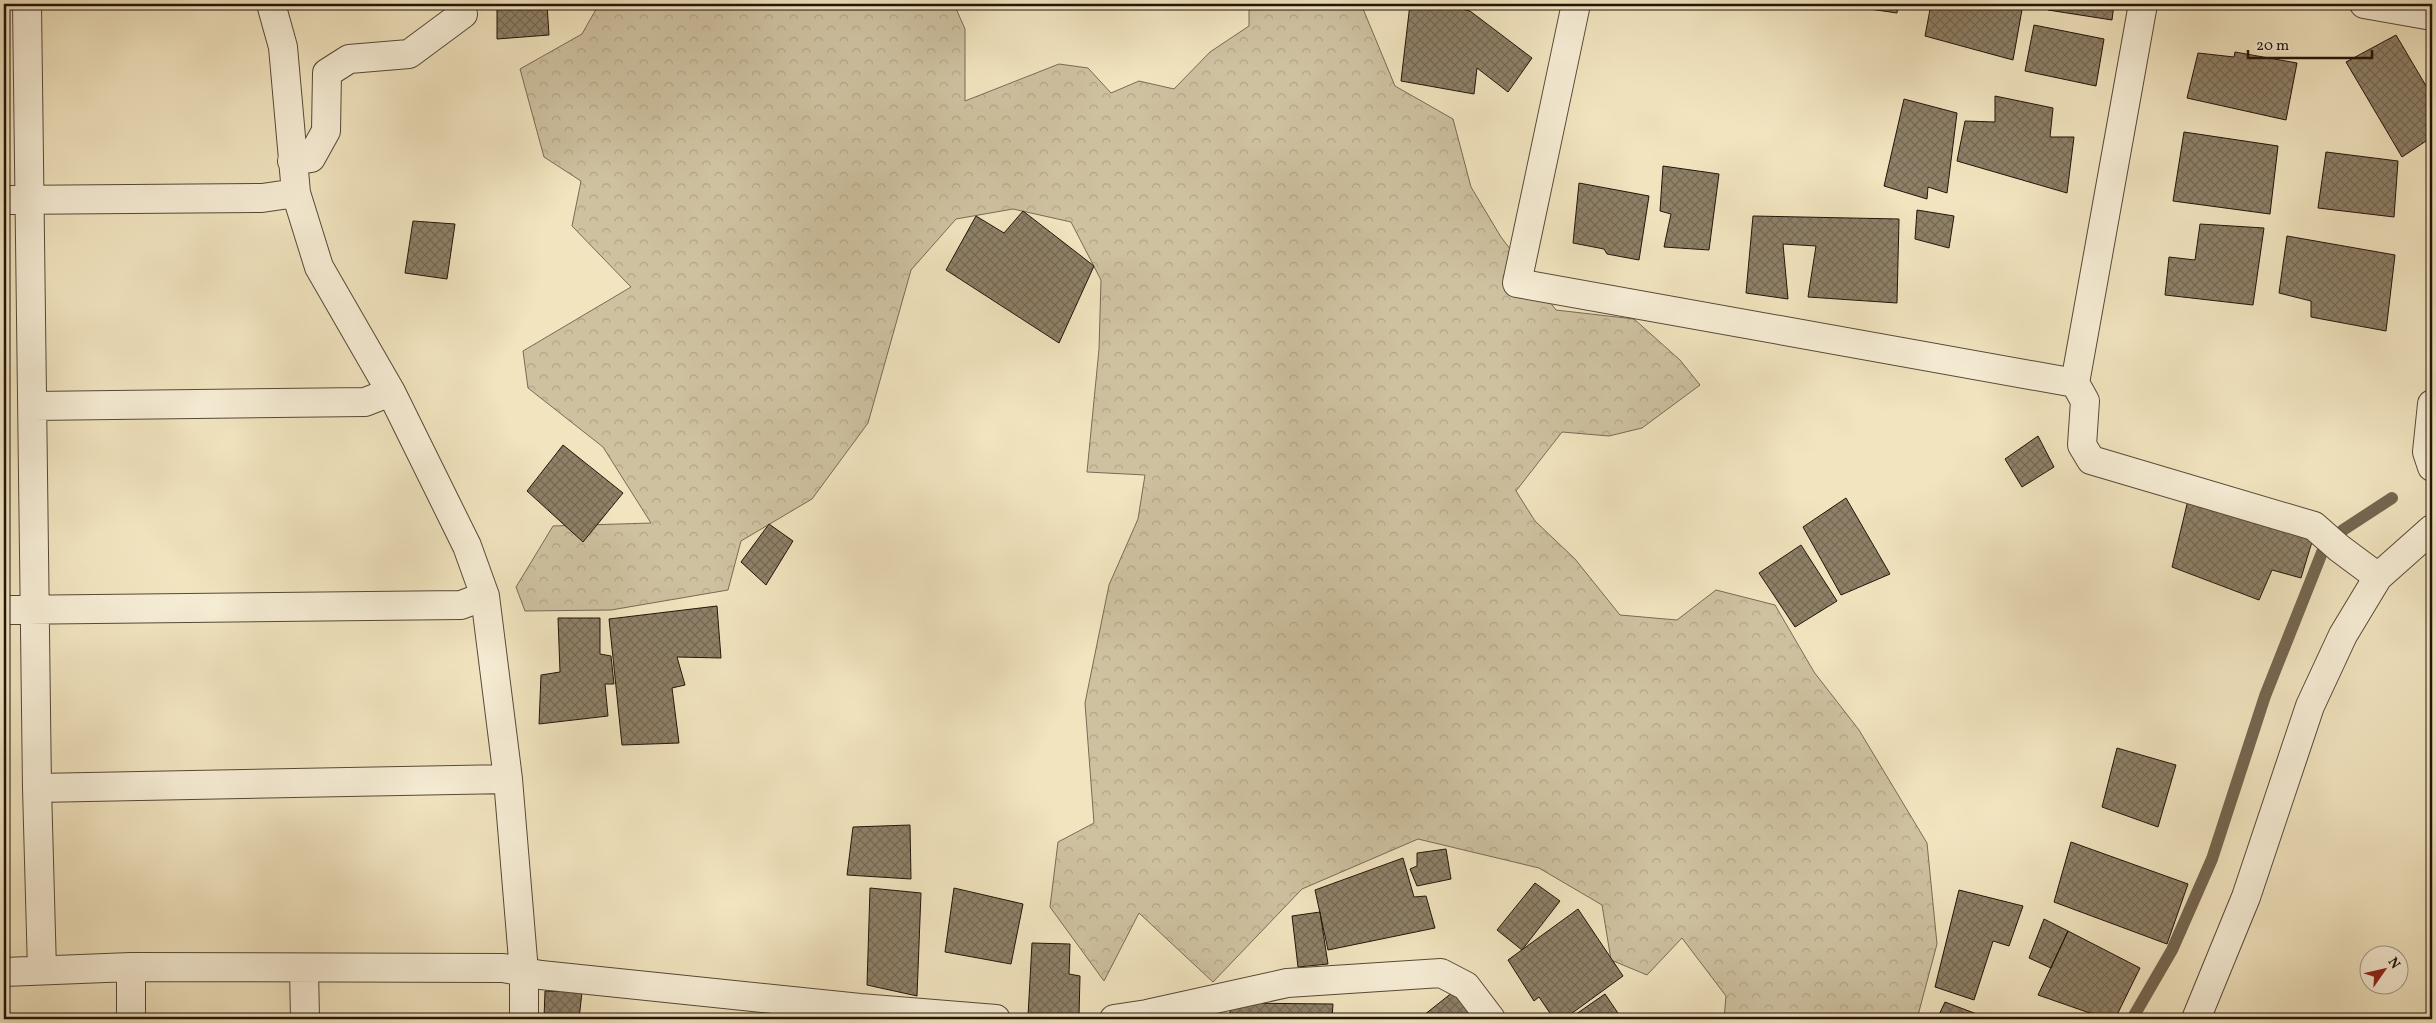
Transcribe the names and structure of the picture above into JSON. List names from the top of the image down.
{
  "scale_bar": "20 m",
  "north": "top right"
}
